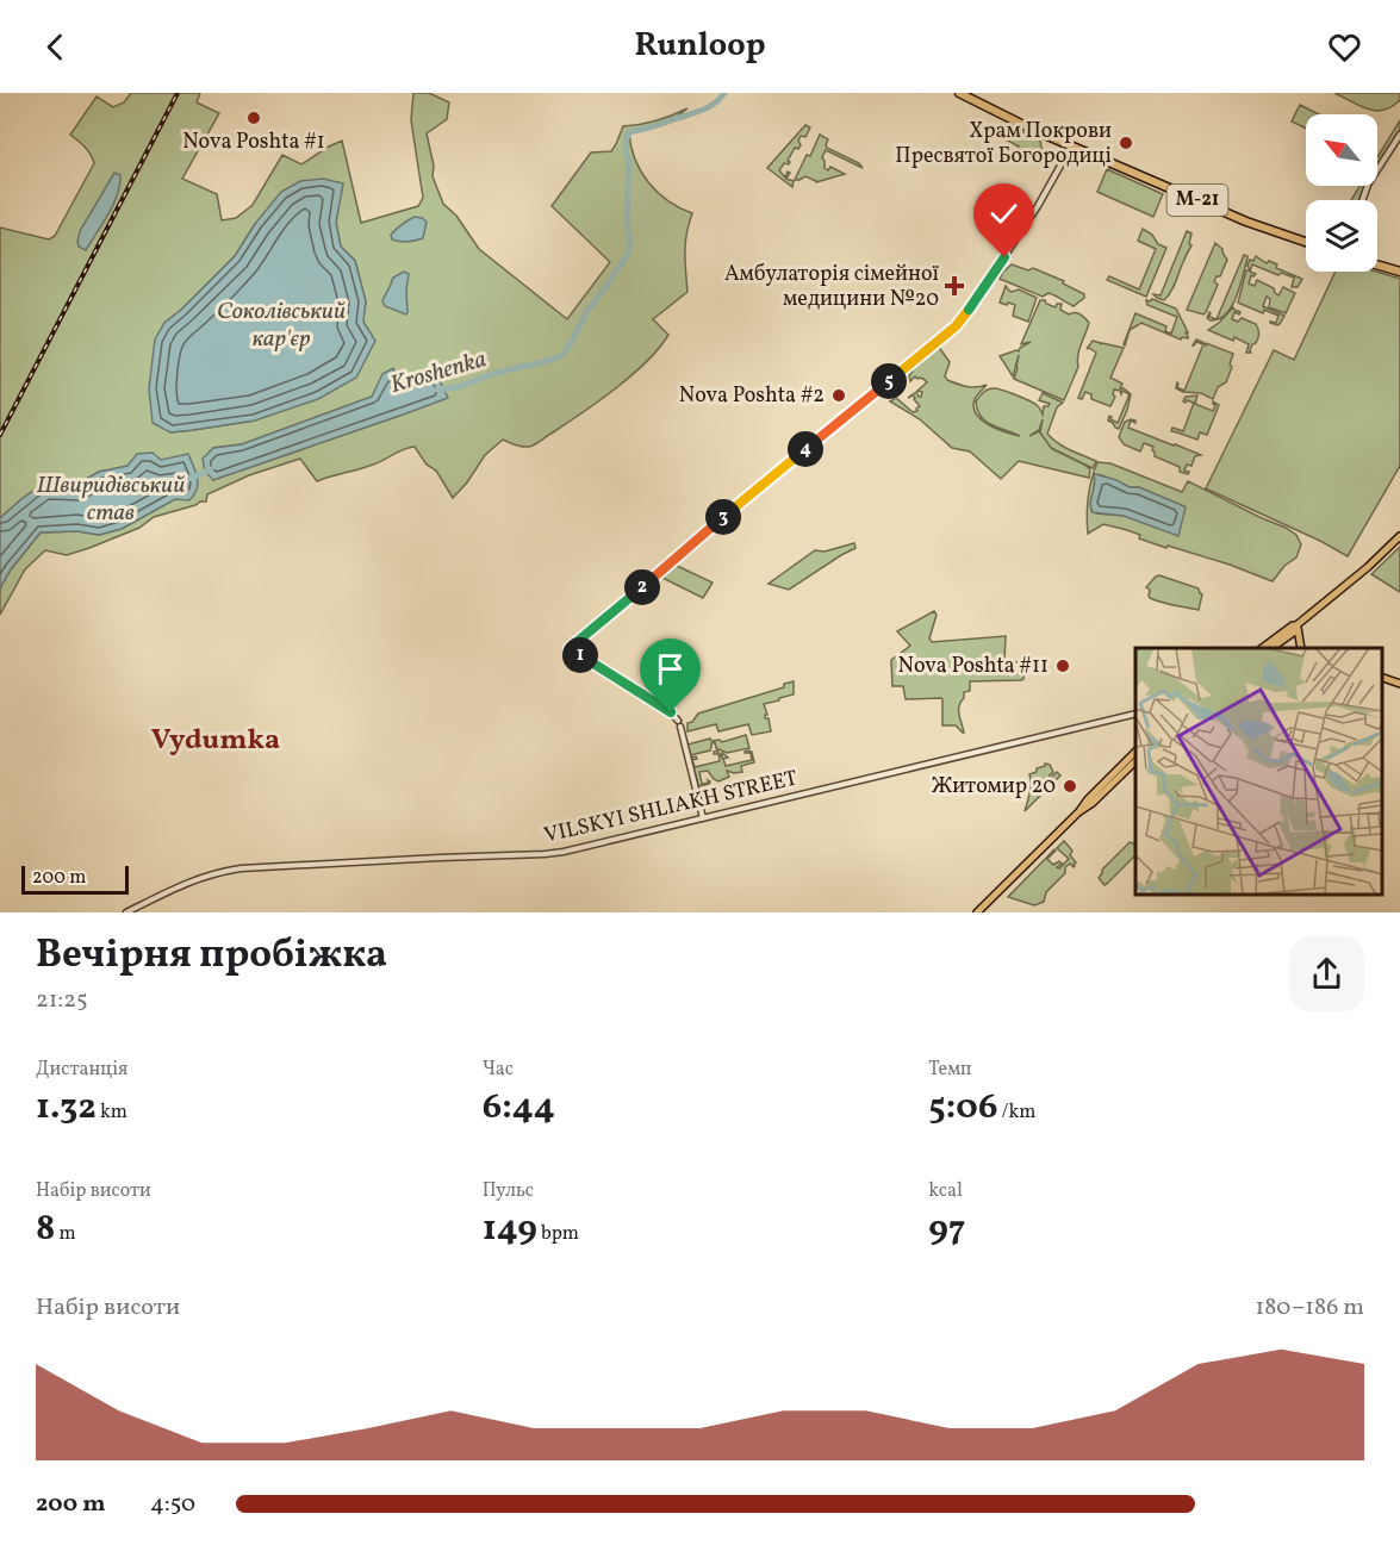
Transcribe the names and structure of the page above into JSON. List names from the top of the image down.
{
  "streets": {
    "highway": ["М-21"],
    "street": ["VILSKYI SHLIAKH STREET"]
  },
  "districts": ["Vydumka"],
  "water": ["Соколівський кар'єр", "Kroshenka", "Швиридівський став"],
  "places": {
    "other": [
      "Nova Poshta #1",
      "Храм Покрови Пресвятої Богородиці",
      "Nova Poshta #2",
      "Nova Poshta #11",
      "Житомир 20"
    ],
    "health": ["Амбулаторія сімейної медицини №20"]
  },
  "scale_bar": "200 m",
  "north": "top left",
  "page": {
    "header": "Runloop",
    "pins": [
      "5",
      "4",
      "3",
      "2",
      "1"
    ],
    "scale": "200 m",
    "heading": ["Вечірня пробіжка", "21:25"],
    "stats": [
      ["Дистанція", "1.32 km"],
      ["Час", "6:44"],
      ["Темп", "5:06 /km"],
      ["Набір висоти", "8 m"],
      ["Пульс", "149 bpm"],
      ["kcal", "97"]
    ],
    "chart": ["Набір висоти", "180–186 m"],
    "list": [
      {
        "name": "200 m",
        "note": "4:50"
      }
    ]
  }
}
